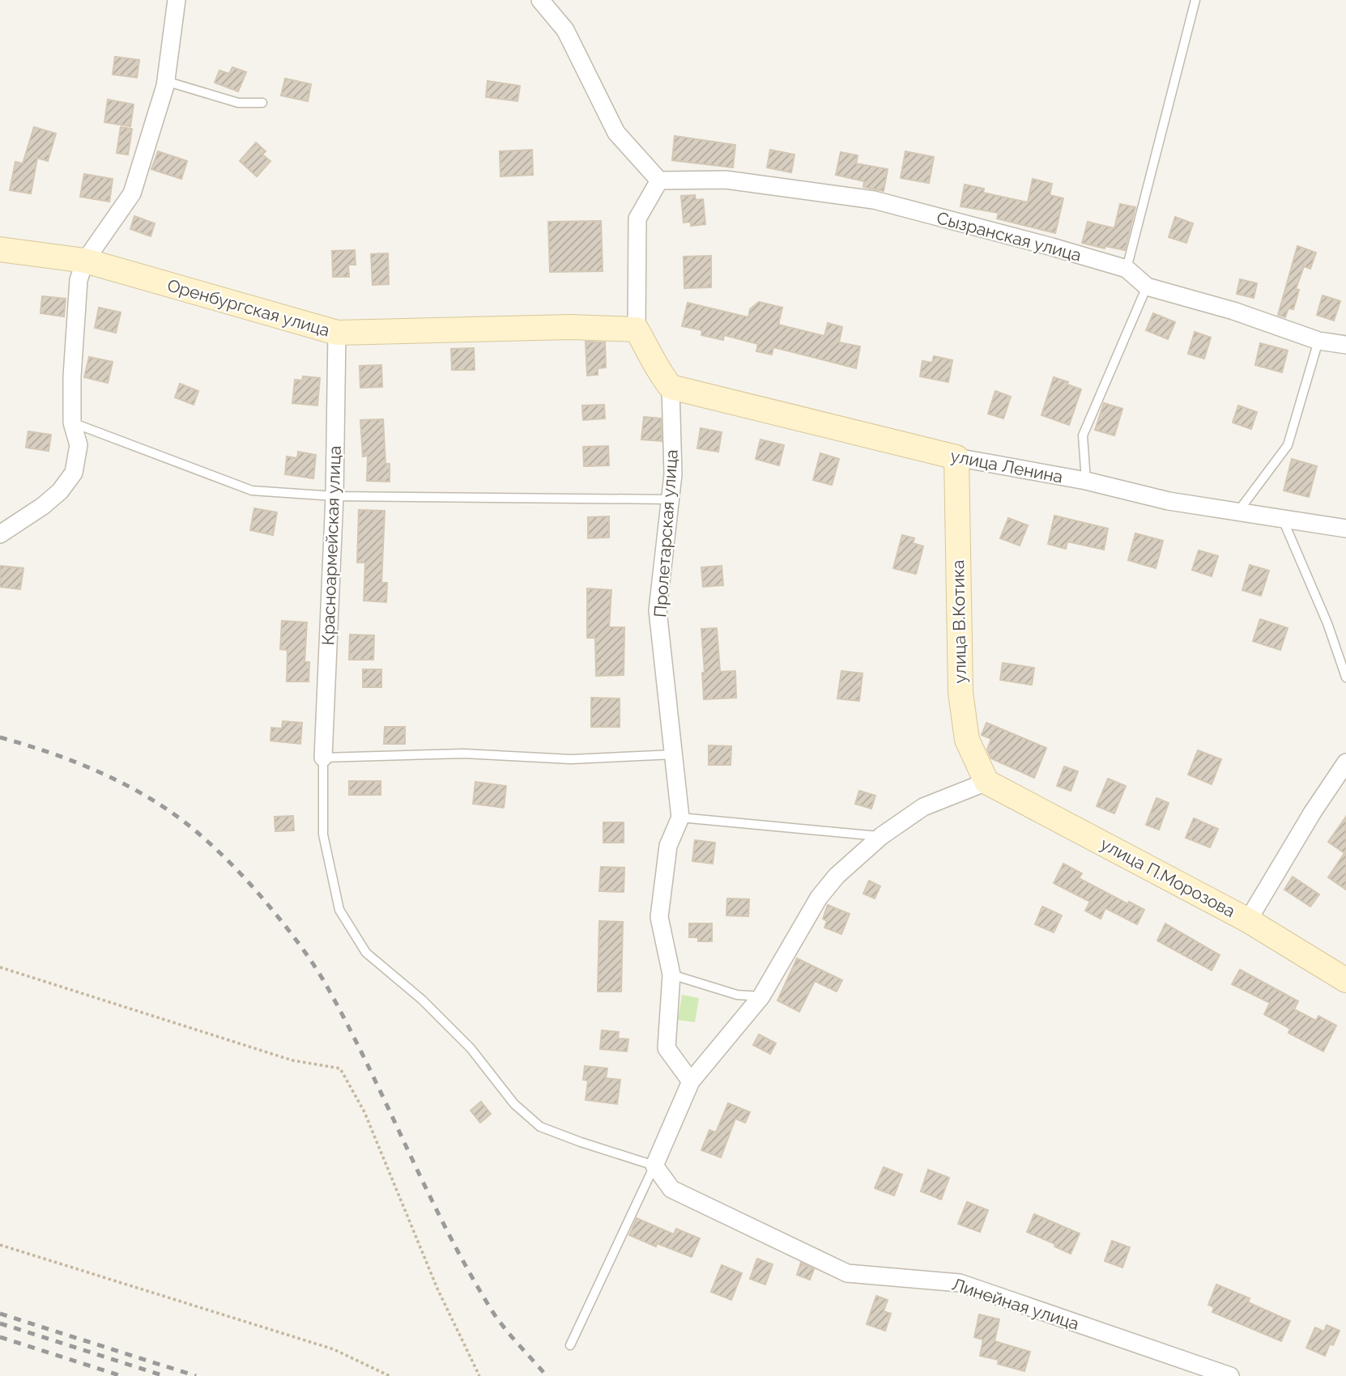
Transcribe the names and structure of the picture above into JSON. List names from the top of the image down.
{
  "streets": {
    "street": [
      "Сызранская улица",
      "Оренбургская улица",
      "улица Ленина",
      "Пролетарская улица",
      "Красноармейская улица",
      "улица В.Котика",
      "улица П.Морозова",
      "Линейная улица"
    ]
  },
  "crossings": [
    ["Оренбургская улица", "Красноармейская улица"],
    ["улица Ленина", "Пролетарская улица"],
    ["улица Ленина", "улица В.Котика"],
    ["улица В.Котика", "улица П.Морозова"]
  ]
}
